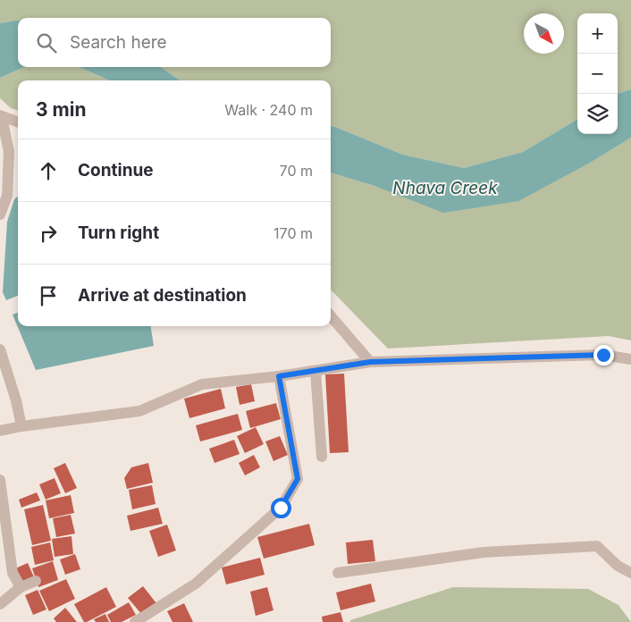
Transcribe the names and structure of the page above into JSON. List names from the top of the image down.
{
  "water": ["Nhava Creek"],
  "north": "bottom right",
  "page": {
    "map_buttons": ["+", "−"],
    "search": "Search here",
    "heading": ["3 min", "Walk · 240 m"],
    "list": [
      ["Continue", "70 m"],
      ["Turn right", "170 m"],
      "Arrive at destination"
    ]
  }
}
